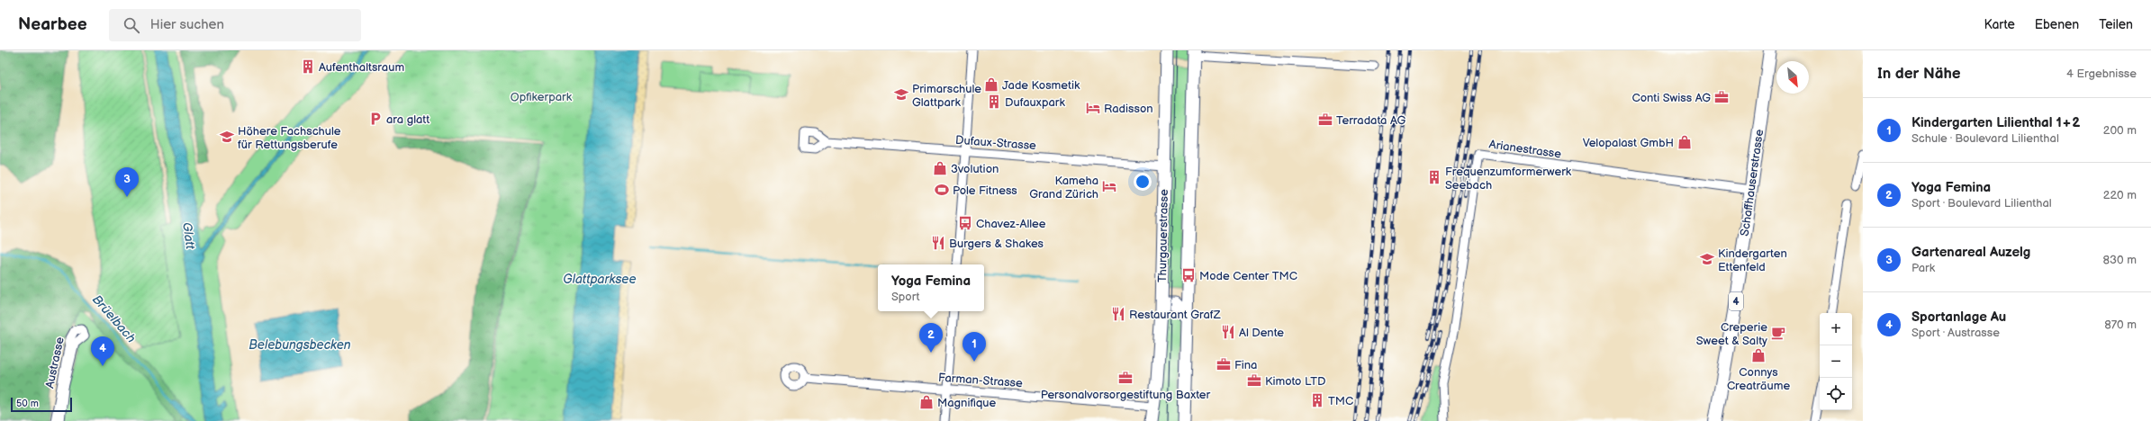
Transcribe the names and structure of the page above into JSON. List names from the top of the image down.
{
  "streets": {
    "main road": ["Schaffhauserstrasse", "Thurgauerstrasse", "4"],
    "street": [
      "Dufaux-Strasse",
      "Arianestrasse",
      "Austrasse",
      "Farman-Strasse"
    ]
  },
  "crossings": [
    ["Dufaux-Strasse", "Thurgauerstrasse"],
    ["Arianestrasse", "Schaffhauserstrasse"],
    ["Thurgauerstrasse", "Farman-Strasse"]
  ],
  "water": [
    "Glatt",
    "Glattparksee",
    "Brüelbach",
    "Belebungsbecken"
  ],
  "parks": ["Opfikerpark"],
  "places": {
    "building": [
      "Aufenthaltsraum",
      "Dufauxpark",
      "Frequenzumformerwerk Seebach",
      "TMC"
    ],
    "shop": [
      "Jade Kosmetik",
      "Velopalast GmbH",
      "3volution",
      "Connys Creaträume",
      "Magnifique"
    ],
    "school or university": ["Primarschule Glattpark", "Höhere Fachschule für Rettungsberufe", "Kindergarten Ettenfeld"],
    "office": [
      "Conti Swiss AG",
      "Terradata AG",
      "Fina",
      "Personalvorsorgestiftung Baxter",
      "Kimoto LTD"
    ],
    "hotel": ["Radisson", "Kameha Grand Zürich"],
    "parking": ["ara glatt"],
    "sports": ["Pole Fitness"],
    "bus stop": ["Chavez-Allee", "Mode Center TMC"],
    "restaurant": ["Burgers & Shakes", "Restaurant GrafZ", "Al Dente"],
    "cafe": ["Creperie Sweet & Salty"]
  },
  "scale_bar": "50 m",
  "north": "bottom right",
  "page": {
    "header": "Nearbee",
    "search": "Hier suchen",
    "nav": ["Karte", "Ebenen", "Teilen"],
    "heading": ["In der Nähe", "4 Ergebnisse"],
    "list": [
      {
        "mark": "1",
        "name": "Kindergarten Lilienthal 1+2",
        "note": "Schule · Boulevard Lilienthal",
        "value": "200 m"
      },
      {
        "mark": "2",
        "name": "Yoga Femina",
        "note": "Sport · Boulevard Lilienthal",
        "value": "220 m"
      },
      {
        "mark": "3",
        "name": "Gartenareal Auzelg",
        "note": "Park",
        "value": "830 m"
      },
      {
        "mark": "4",
        "name": "Sportanlage Au",
        "note": "Sport · Austrasse",
        "value": "870 m"
      }
    ],
    "pins": [
      "3",
      "2",
      "1",
      "4"
    ],
    "popup": ["Yoga Femina", "Sport"],
    "map_buttons": ["+", "−"],
    "scale": "50 m"
  }
}
